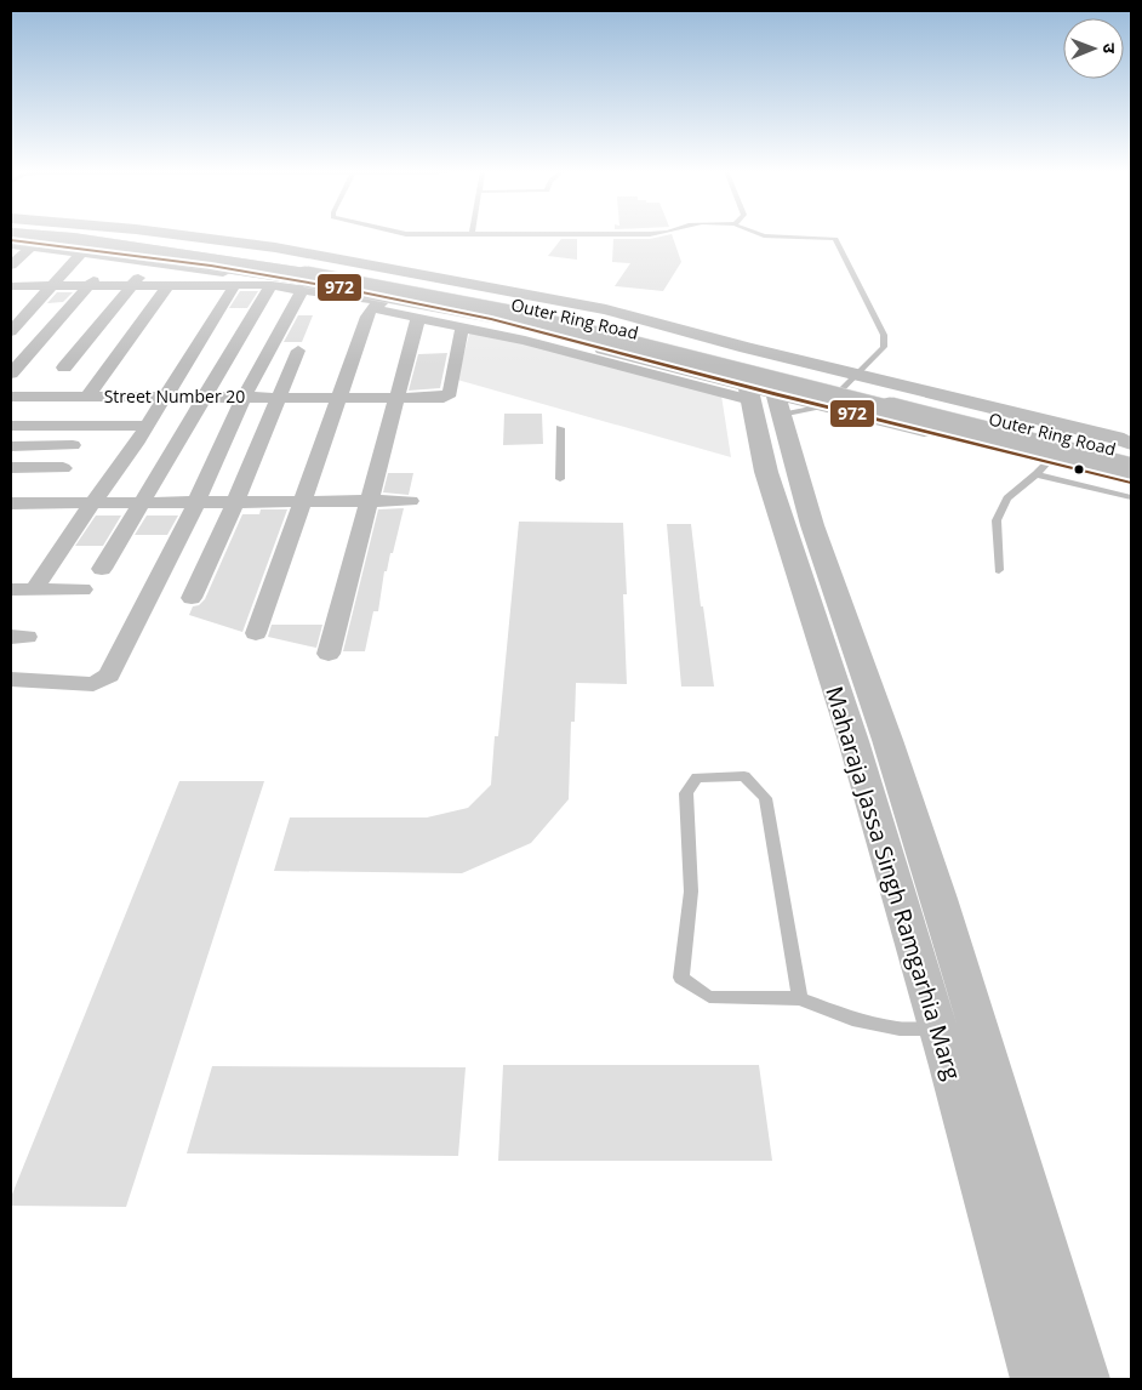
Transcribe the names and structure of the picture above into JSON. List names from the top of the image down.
{
  "streets": {
    "main road": ["Outer Ring Road"],
    "street": ["Street Number 20", "Maharaja Jassa Singh Ramgarhia Marg"]
  },
  "crossings": [
    ["Outer Ring Road", "Maharaja Jassa Singh Ramgarhia Marg"]
  ],
  "lines": ["transit line 972"],
  "north": "right"
}
